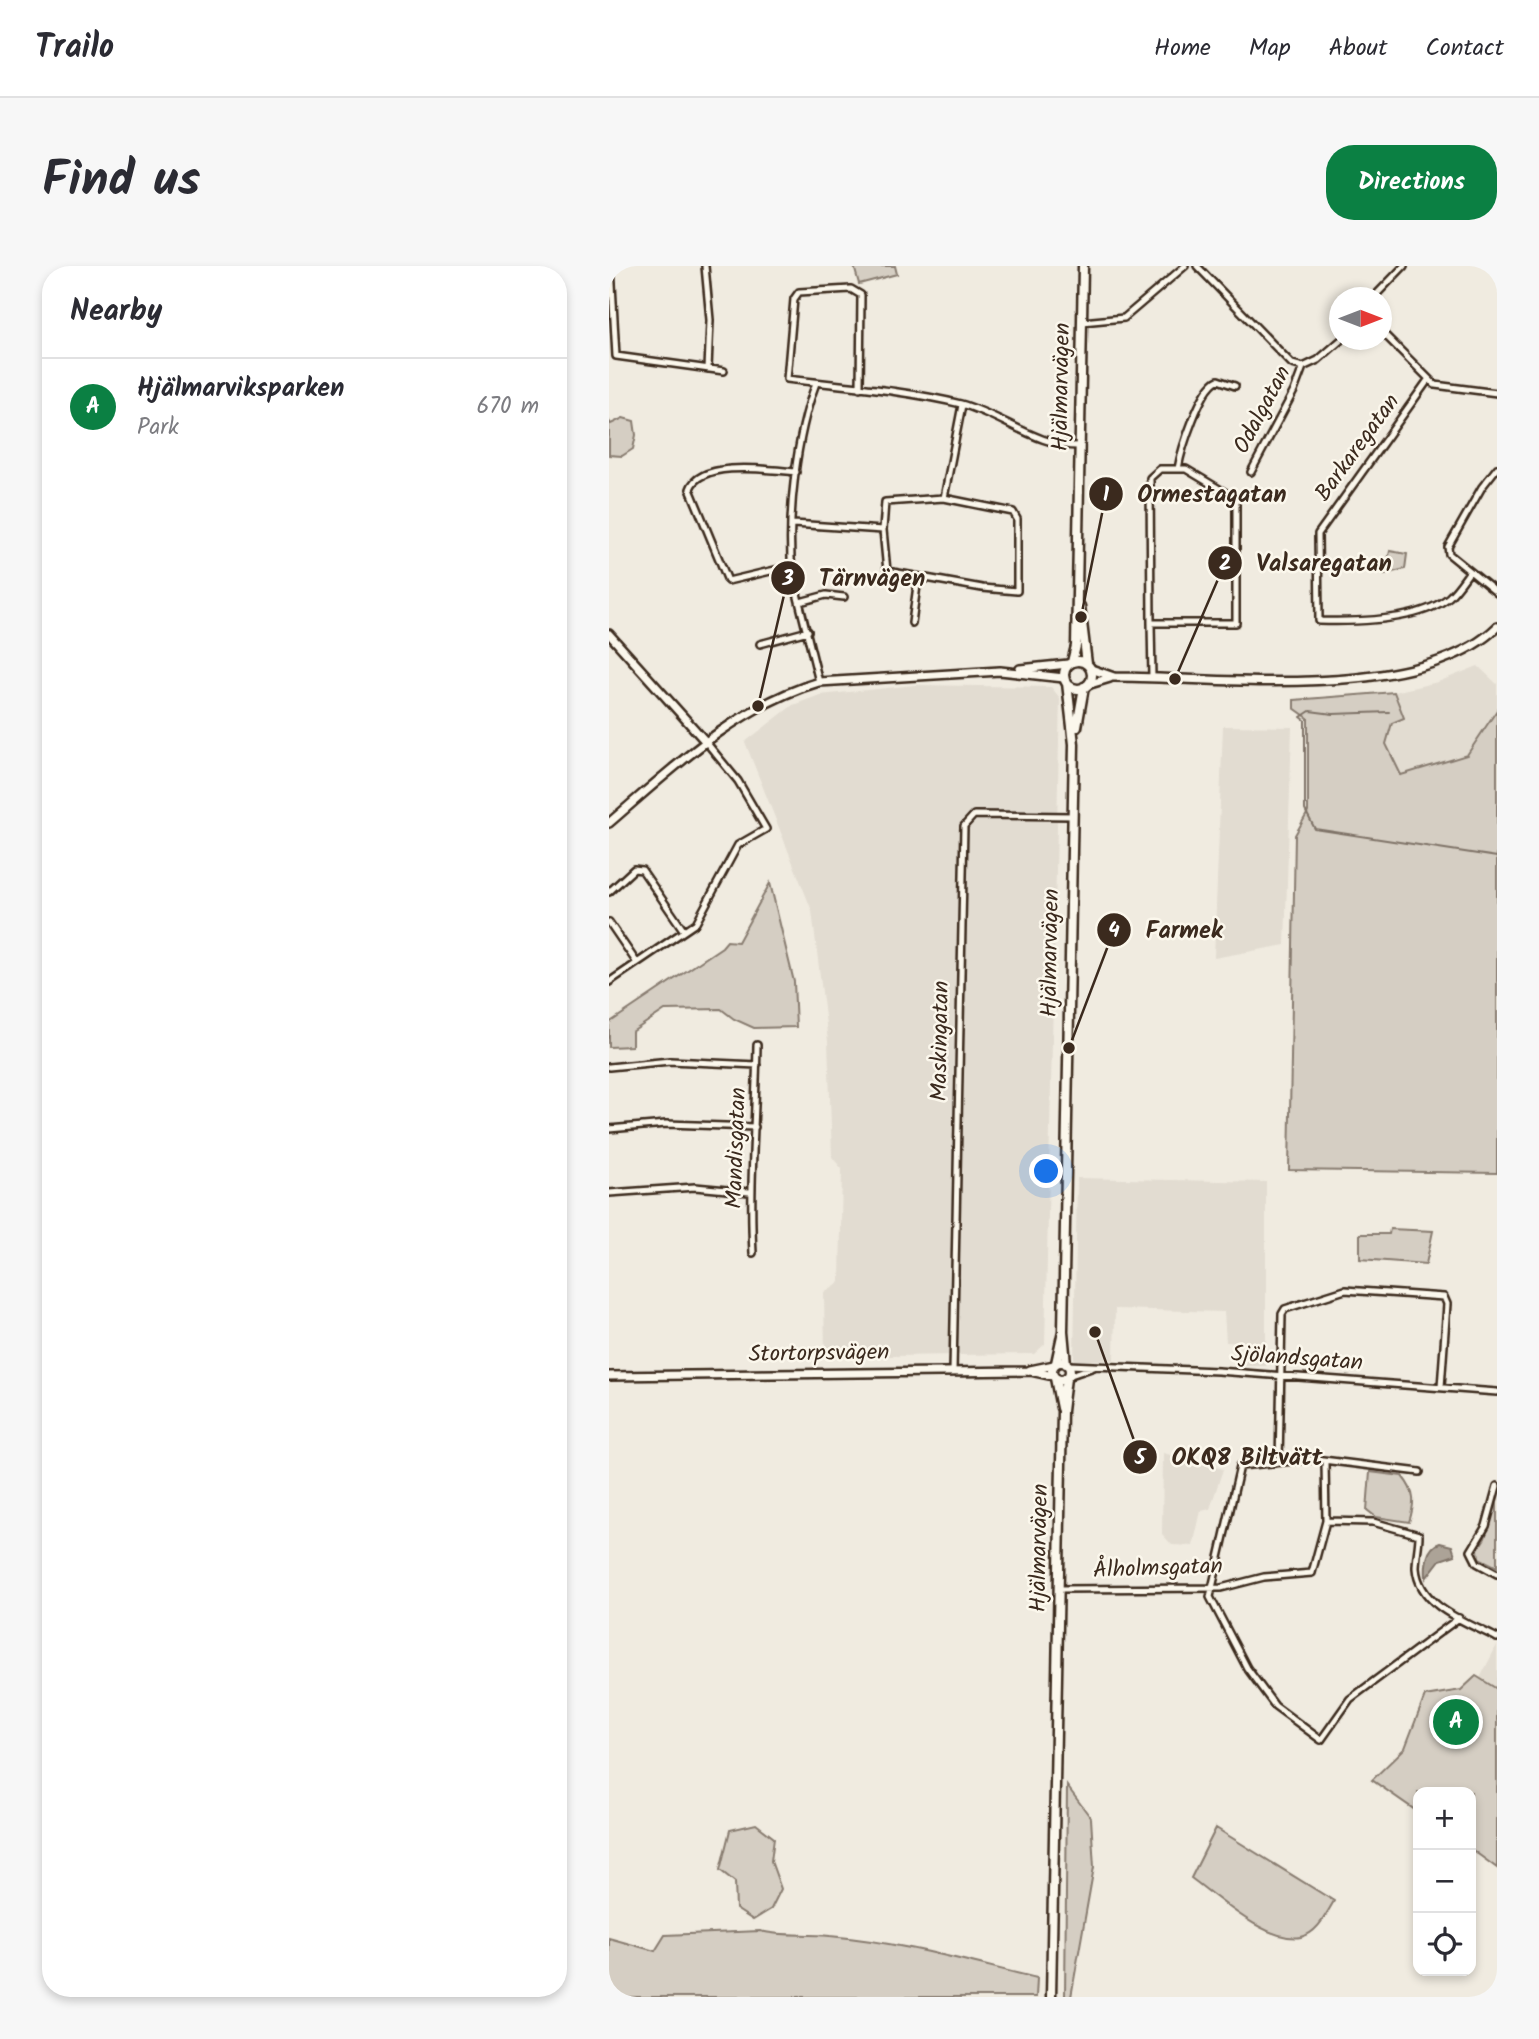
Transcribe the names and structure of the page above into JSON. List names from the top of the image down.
{
  "streets": {
    "main road": ["Hjälmarvägen"],
    "street": [
      "Odalgatan",
      "Barkaregatan",
      "Maskingatan",
      "Mandisgatan",
      "Stortorpsvägen",
      "Sjölandsgatan",
      "Ålholmsgatan"
    ]
  },
  "crossings": [
    ["Hjälmarvägen", "Maskingatan"],
    ["Hjälmarvägen", "Stortorpsvägen"],
    ["Hjälmarvägen", "Sjölandsgatan"],
    ["Hjälmarvägen", "Ålholmsgatan"],
    ["Maskingatan", "Stortorpsvägen"]
  ],
  "places": [
    "Ormestagatan",
    "Valsaregatan",
    "Tärnvägen",
    "Farmek",
    "OKQ8 Biltvätt"
  ],
  "north": "right",
  "page": {
    "header": "Trailo",
    "nav": [
      "Home",
      "Map",
      "About",
      "Contact"
    ],
    "title": "Find us",
    "buttons": "Directions",
    "heading": "Nearby",
    "list": [
      {
        "mark": "A",
        "name": "Hjälmarviksparken",
        "note": "Park",
        "value": "670 m"
      }
    ],
    "pins": "A",
    "map_buttons": ["+", "−"]
  }
}
